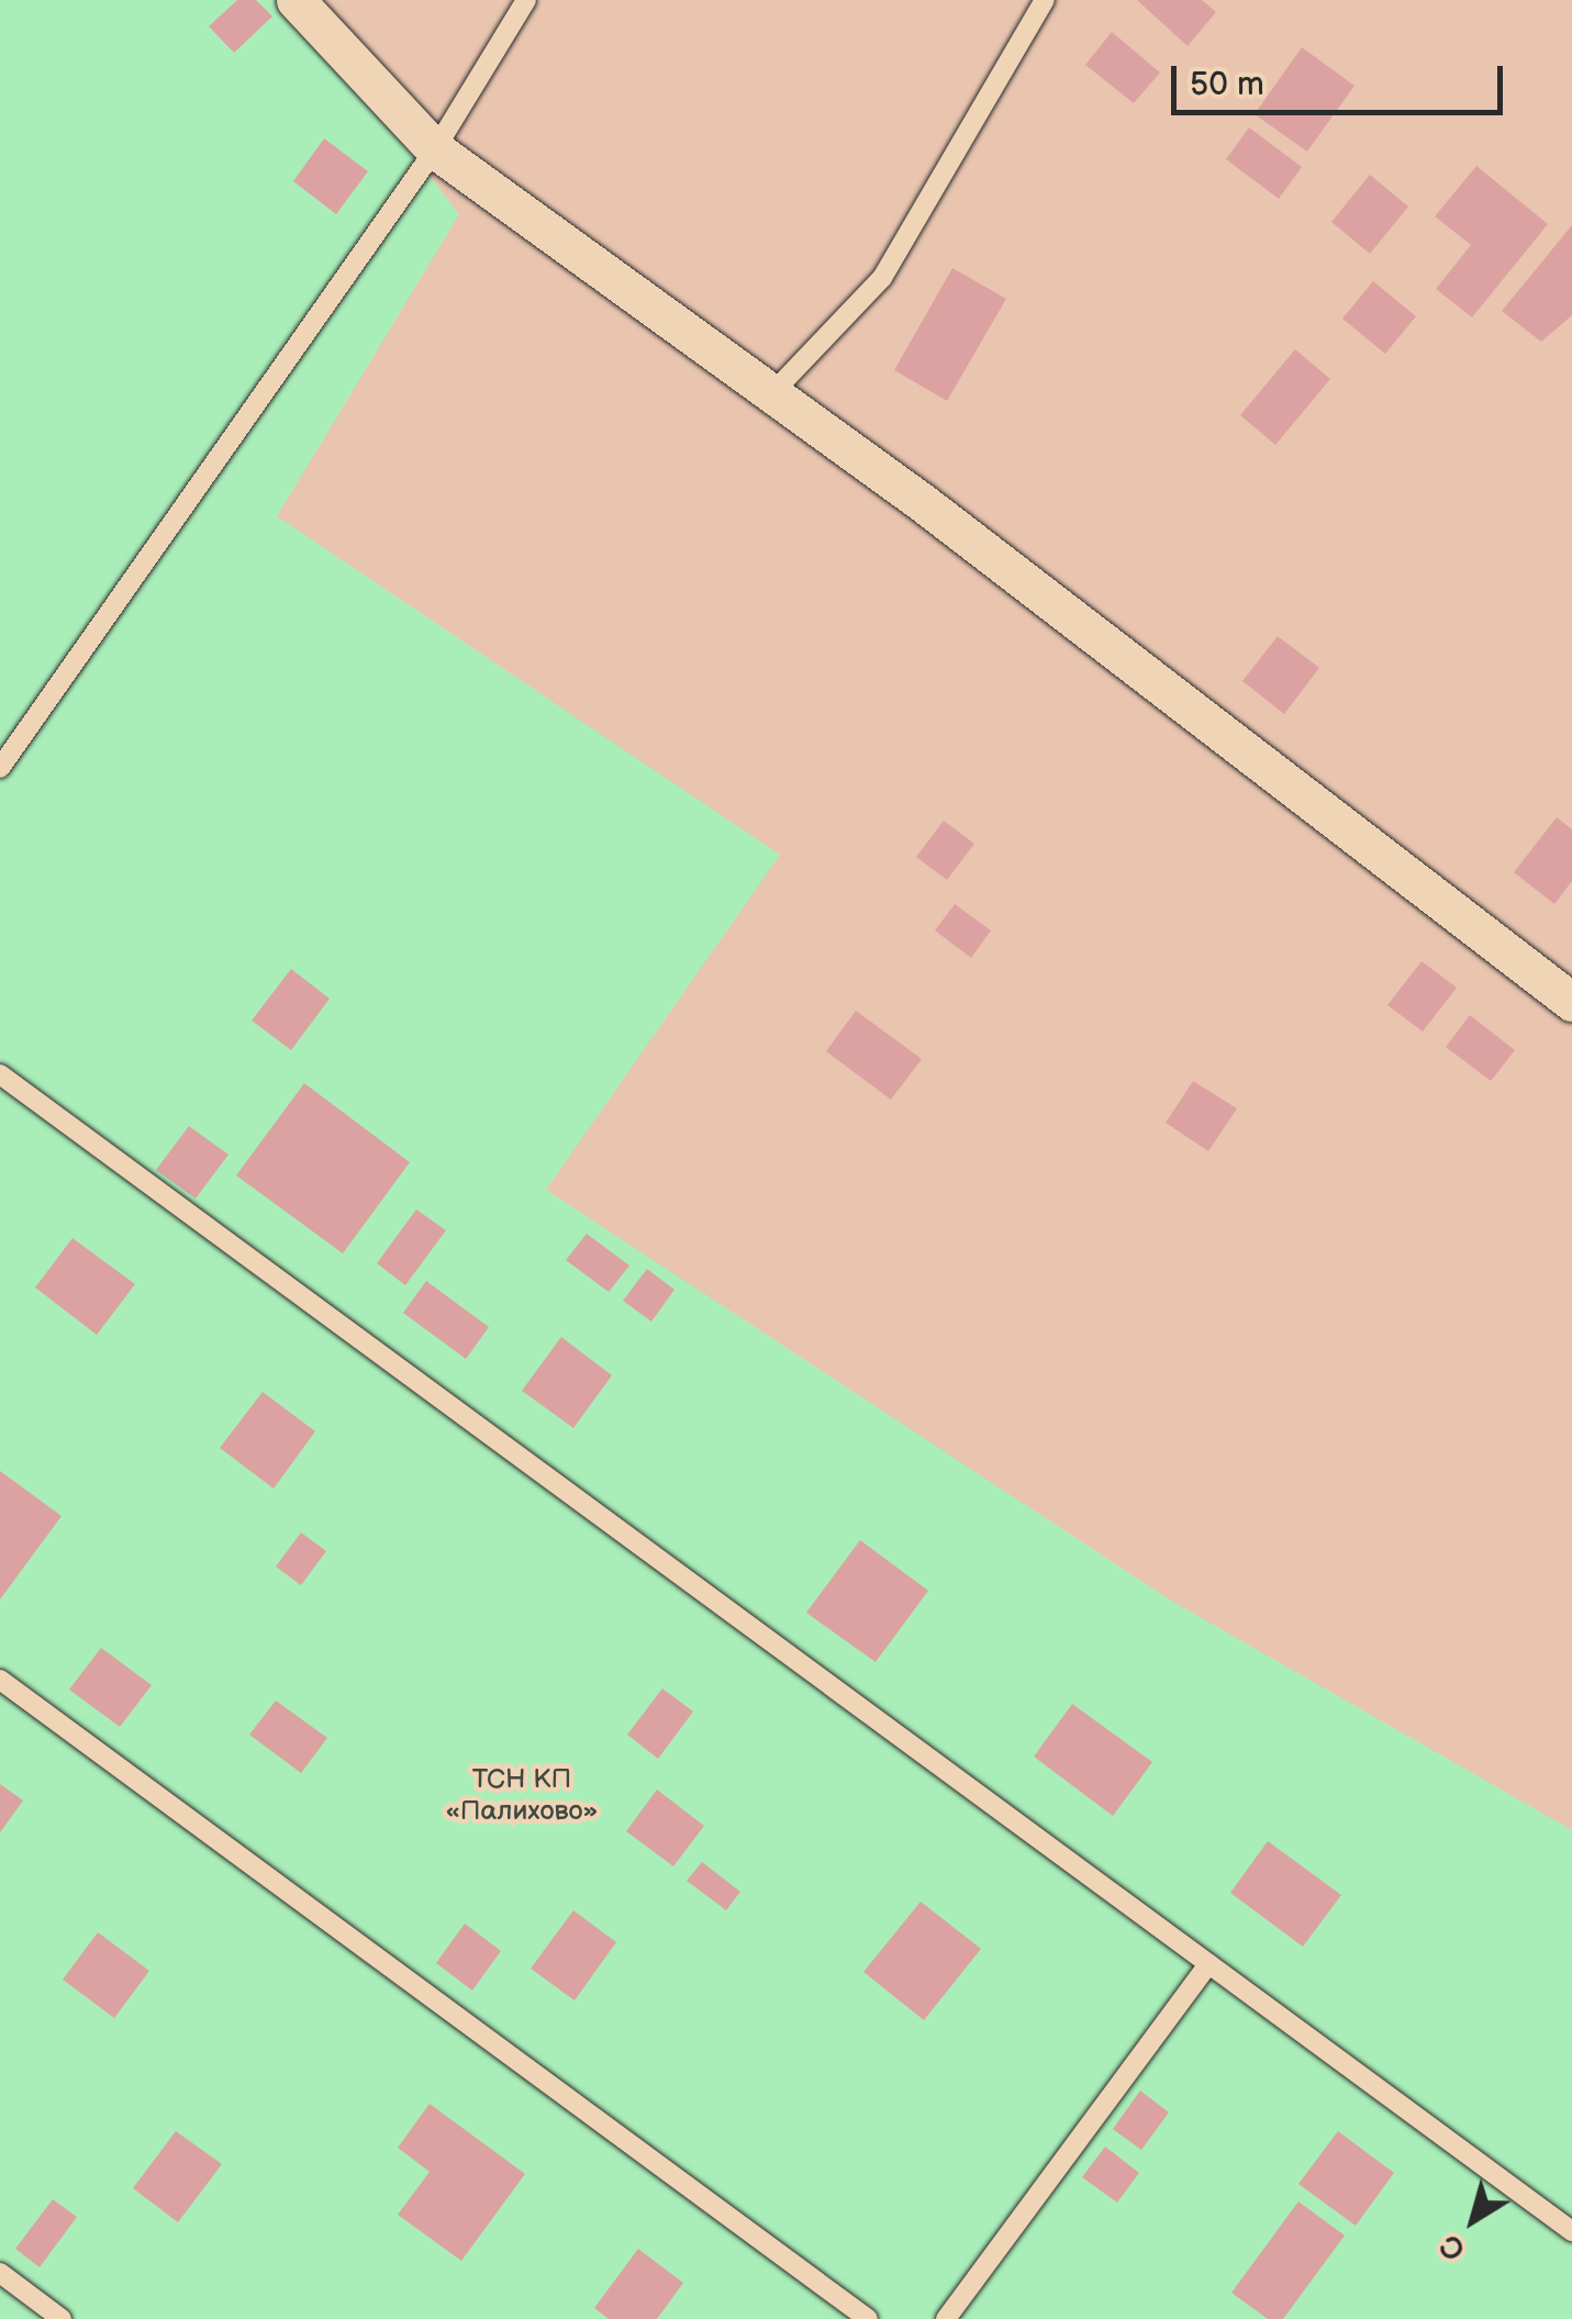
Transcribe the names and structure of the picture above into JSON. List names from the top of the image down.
{
  "parks": ["ТСН КП «Палихово»"],
  "scale_bar": "50 m",
  "north": "bottom left"
}
